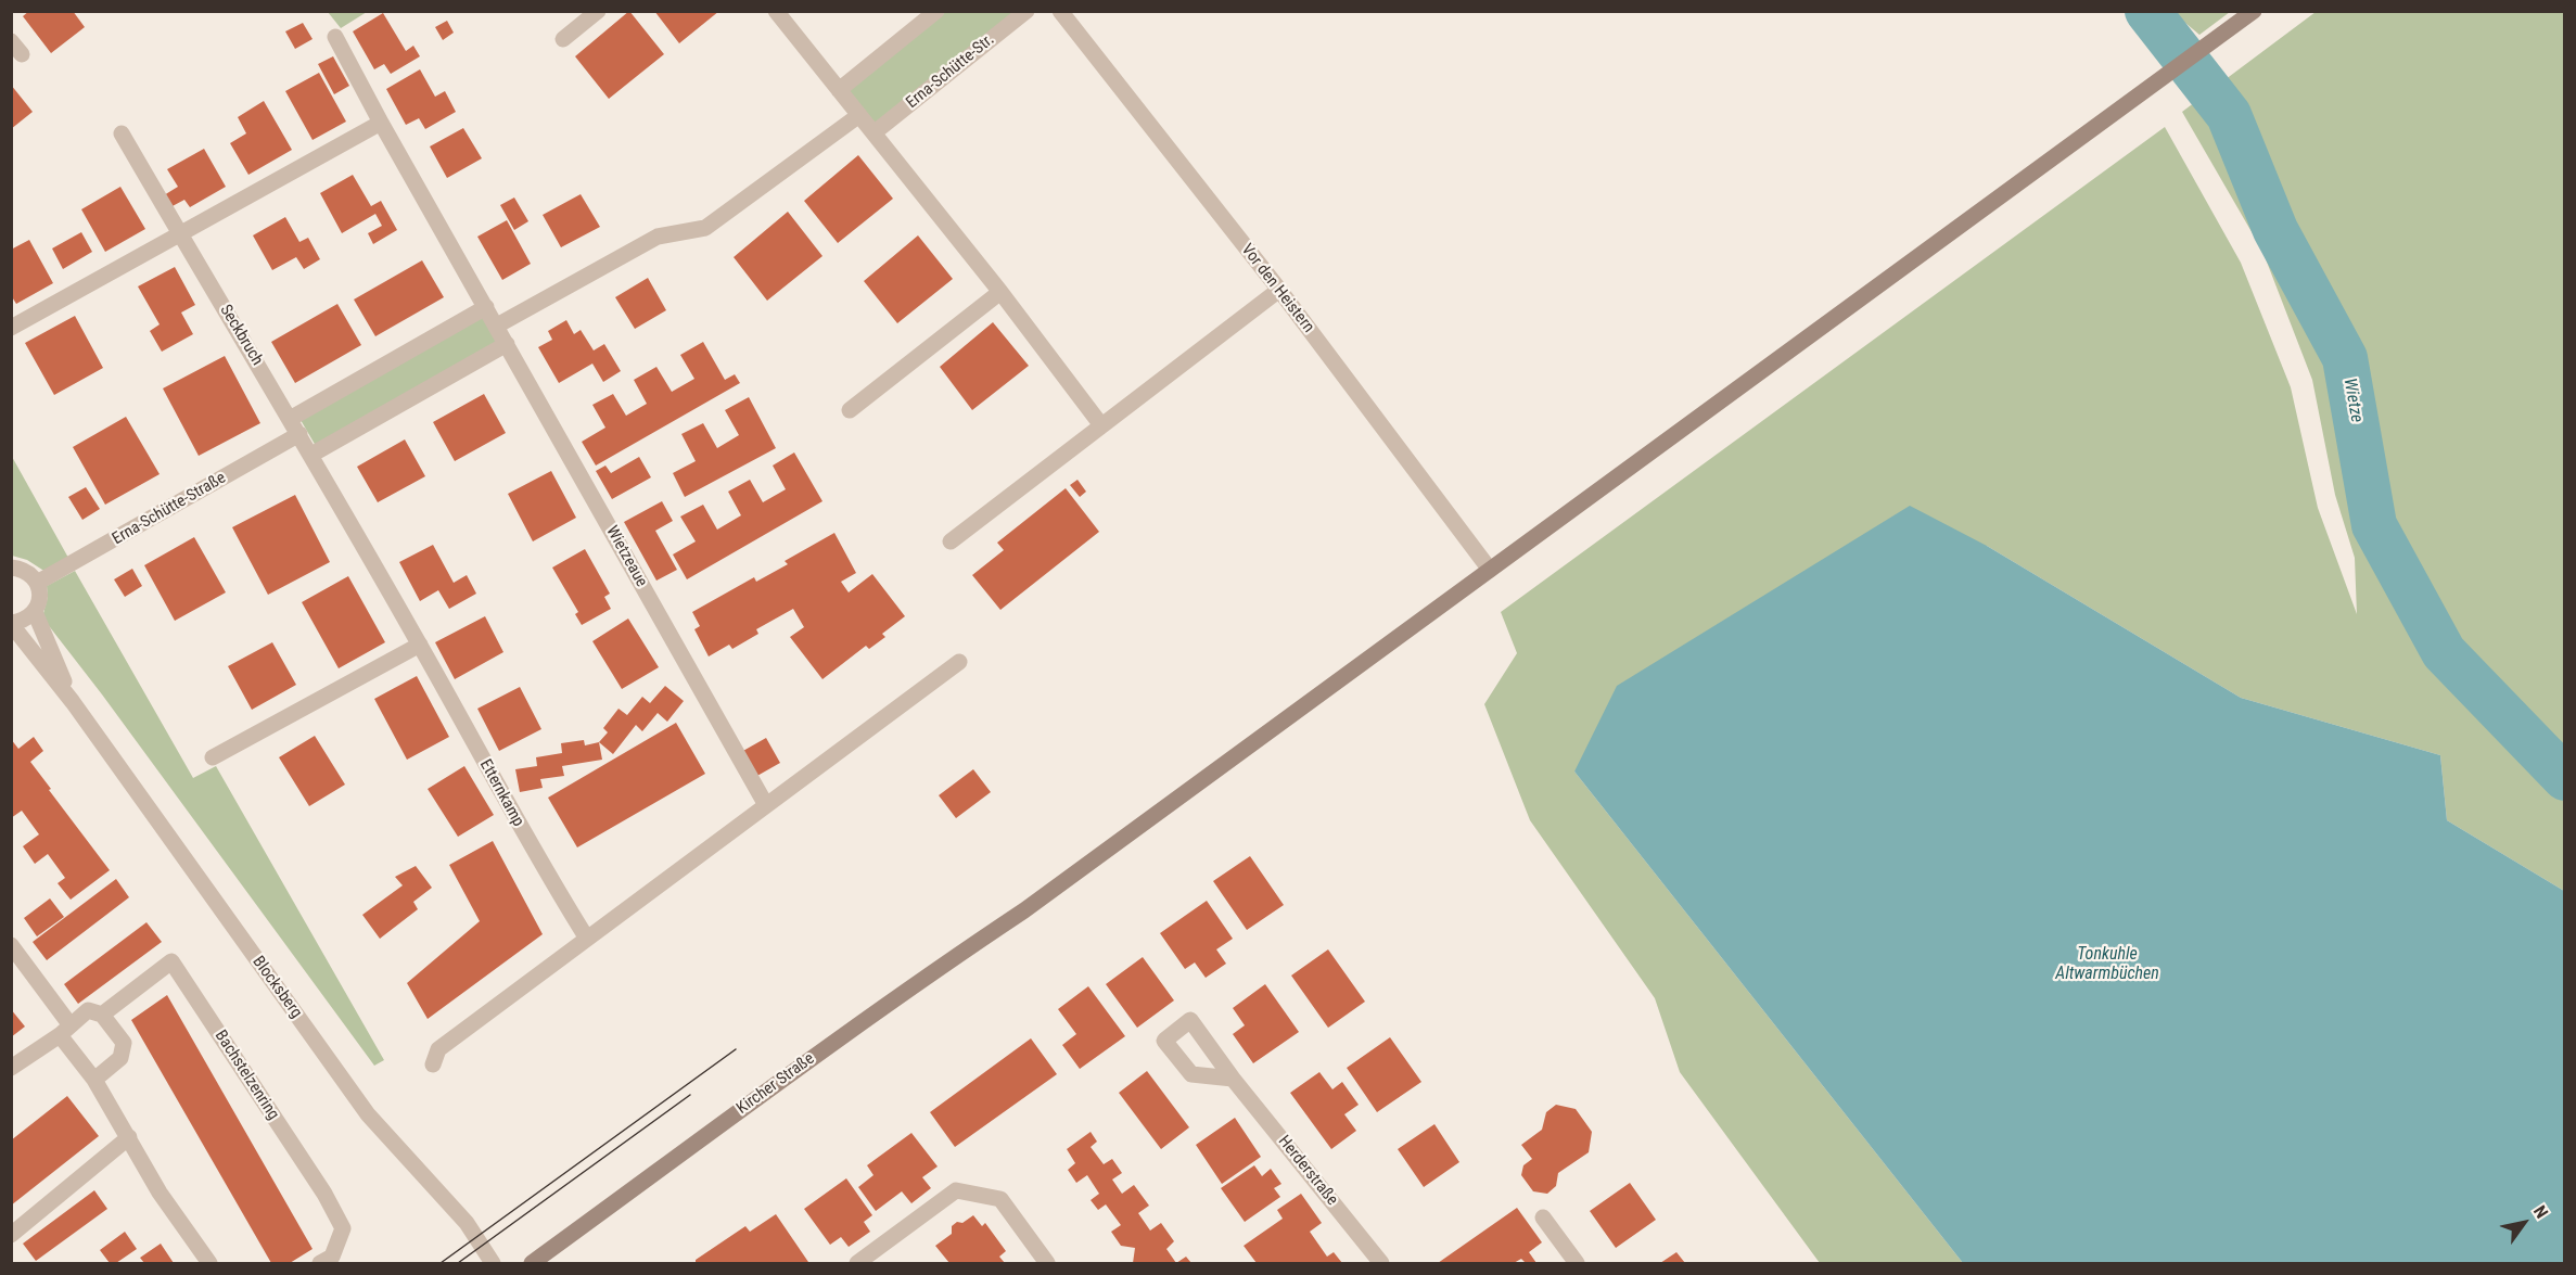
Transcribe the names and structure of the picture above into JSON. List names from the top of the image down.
{
  "streets": {
    "main road": ["Kircher Straße"],
    "street": [
      "Erna-Schütte-Str.",
      "Vor den Heistern",
      "Seckbruch",
      "Erna-Schütte-Straße",
      "Wietzeaue",
      "Etternkamp",
      "Blocksberg",
      "Bachstelzenring",
      "Herderstraße"
    ]
  },
  "crossings": [
    ["Vor den Heistern", "Kircher Straße"],
    ["Seckbruch", "Erna-Schütte-Straße"],
    ["Seckbruch", "Etternkamp"],
    ["Erna-Schütte-Straße", "Etternkamp"],
    ["Erna-Schütte-Straße", "Blocksberg"]
  ],
  "water": ["Wietze", "Tonkuhle Altwarmbüchen"],
  "north": "top right"
}
